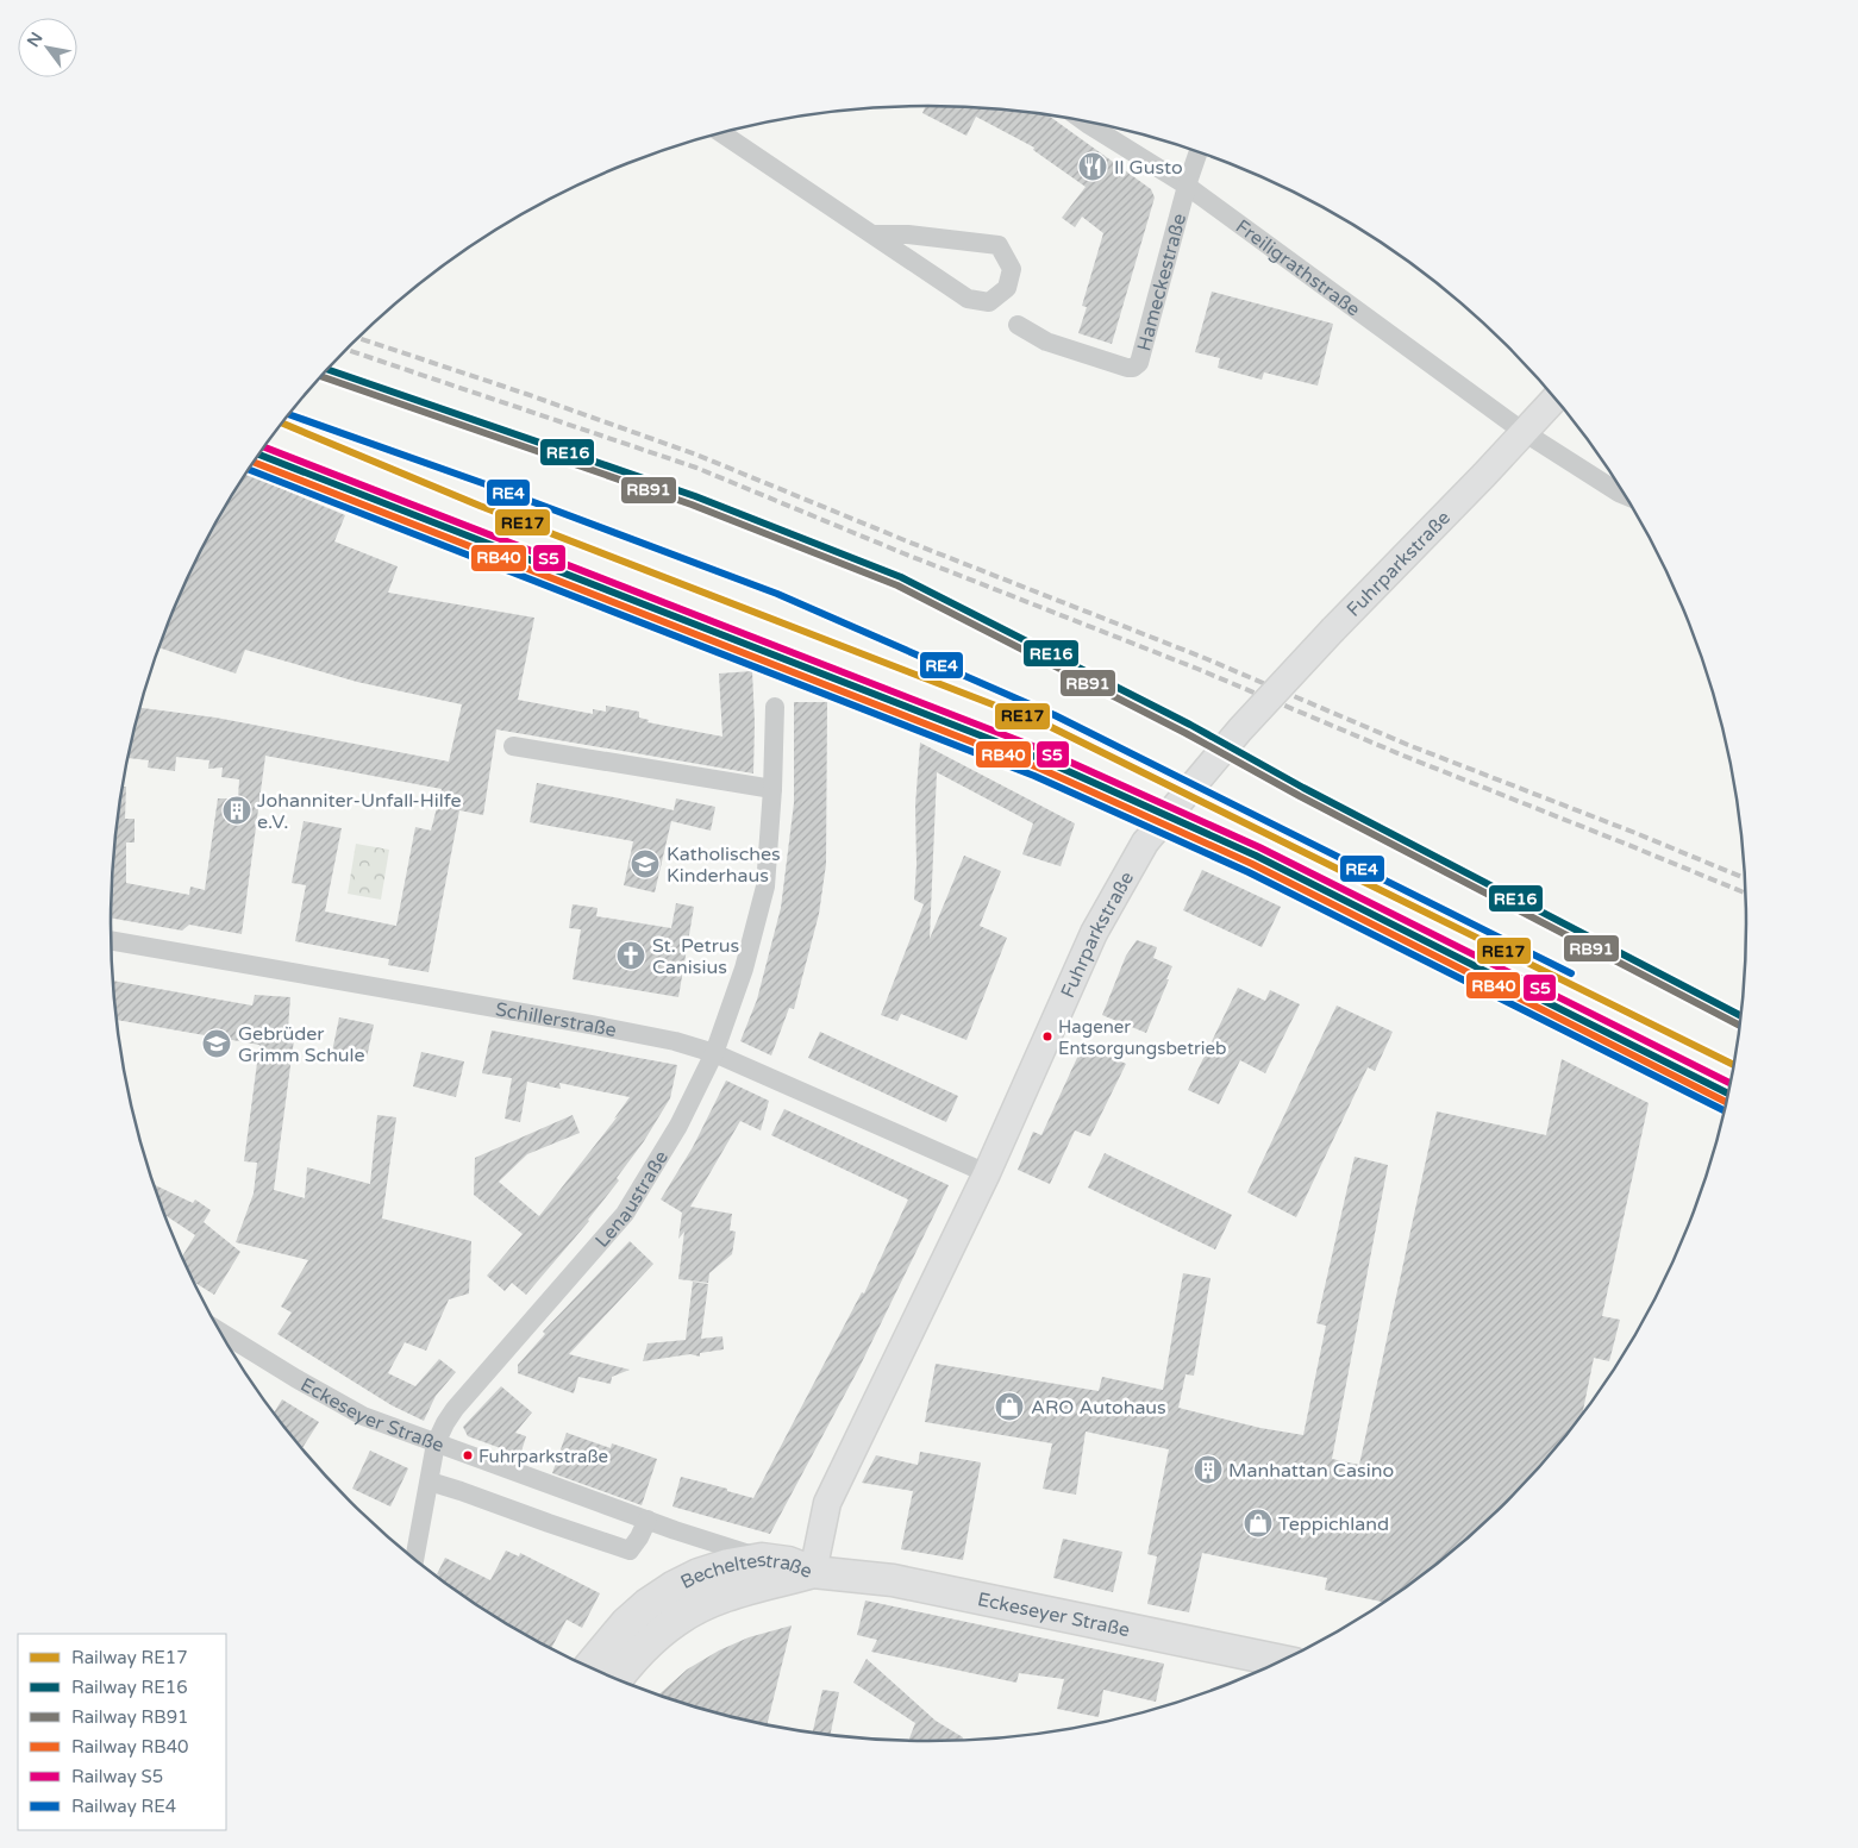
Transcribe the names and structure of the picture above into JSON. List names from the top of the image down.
{
  "streets": {
    "main road": ["Fuhrparkstraße", "Eckeseyer Straße", "Becheltestraße"],
    "street": [
      "Freiligrathstraße",
      "Hameckestraße",
      "Schillerstraße",
      "Lenaustraße"
    ]
  },
  "crossings": [
    ["Freiligrathstraße", "Hameckestraße"],
    ["Freiligrathstraße", "Fuhrparkstraße"],
    ["Fuhrparkstraße", "Schillerstraße"],
    ["Fuhrparkstraße", "Eckeseyer Straße"],
    ["Fuhrparkstraße", "Becheltestraße"],
    ["Schillerstraße", "Lenaustraße"],
    ["Lenaustraße", "Eckeseyer Straße"],
    ["Eckeseyer Straße", "Becheltestraße"]
  ],
  "places": {
    "restaurant": ["Il Gusto"],
    "building": ["Johanniter-Unfall-Hilfe e.V.", "Manhattan Casino"],
    "school or university": ["Katholisches Kinderhaus", "Gebrüder Grimm Schule"],
    "church": ["St. Petrus Canisius"],
    "other": ["Hagener Entsorgungsbetrieb", "Fuhrparkstraße"],
    "shop": ["ARO Autohaus", "Teppichland"]
  },
  "lines": [
    "rail line RE16",
    "rail line RB91",
    "rail line RE4",
    "rail line RE17",
    "rail line S5",
    "rail line RB40"
  ],
  "legend": [
    "Railway RE17",
    "Railway RE16",
    "Railway RB91",
    "Railway RB40",
    "Railway S5",
    "Railway RE4"
  ],
  "north": "top left"
}
